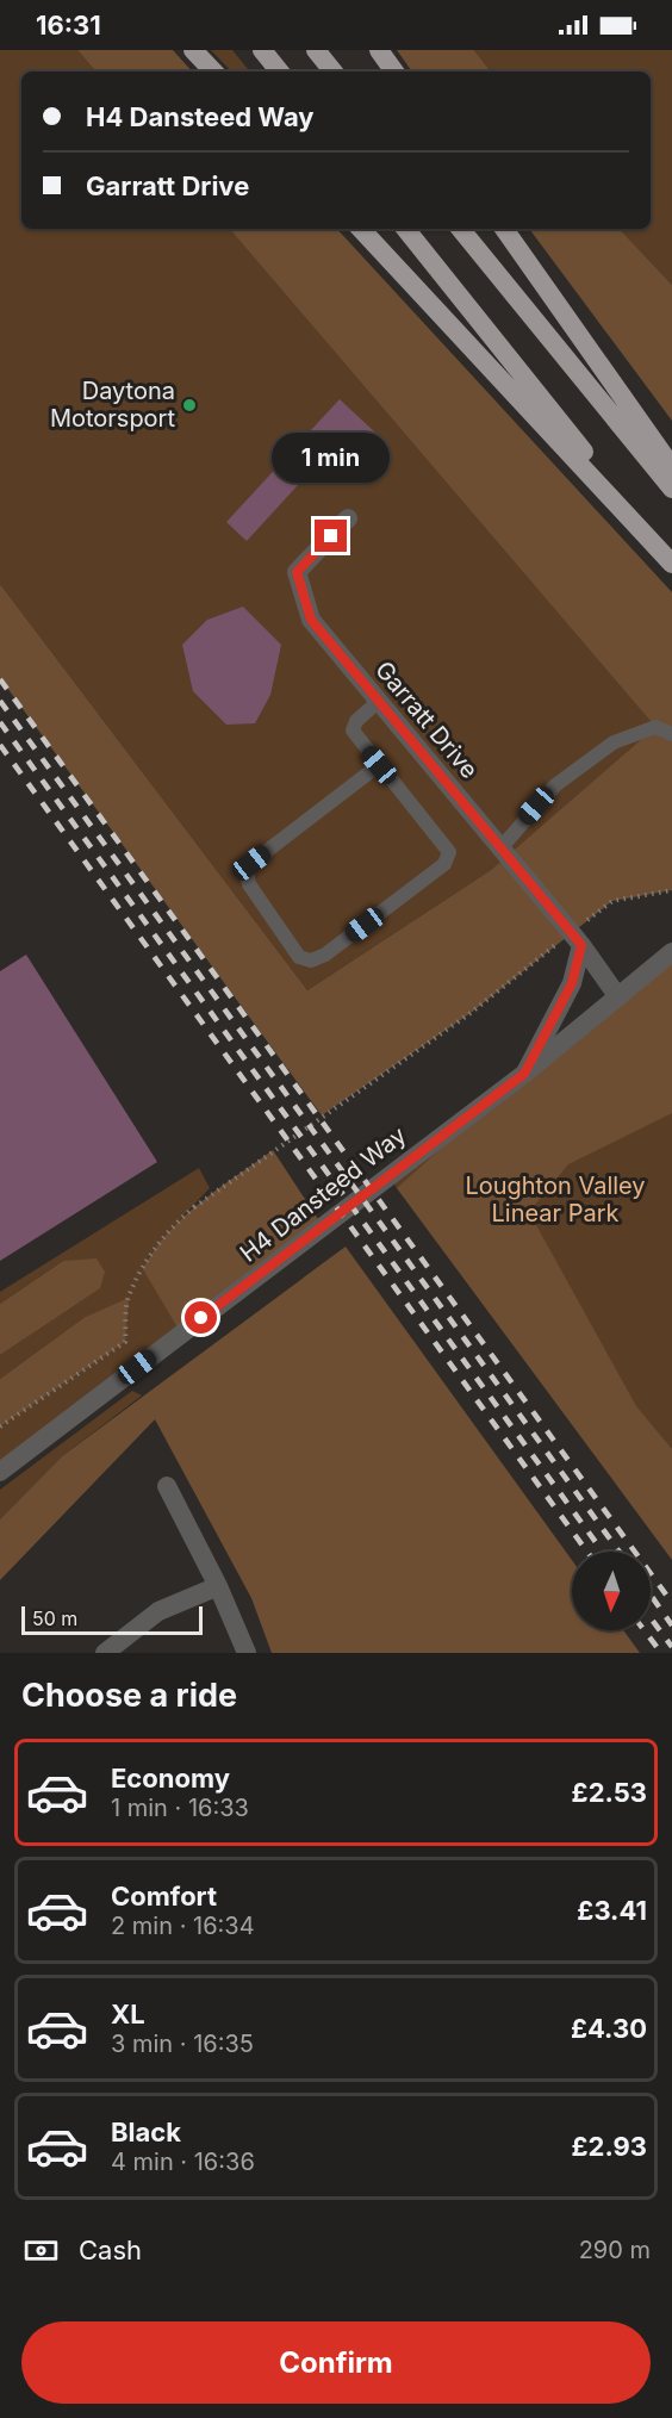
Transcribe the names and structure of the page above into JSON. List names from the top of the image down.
{
  "streets": {
    "street": ["Garratt Drive", "H4 Dansteed Way"]
  },
  "crossings": [
    ["Garratt Drive", "H4 Dansteed Way"]
  ],
  "parks": ["Loughton Valley Linear Park"],
  "places": ["Daytona Motorsport"],
  "scale_bar": "50 m",
  "north": "bottom",
  "page": {
    "status": "16:31",
    "banner": ["H4 Dansteed Way", "Garratt Drive"],
    "bubble": "1 min",
    "scale": "50 m",
    "heading": "Choose a ride",
    "list": [
      {
        "name": "Economy",
        "note": "1 min · 16:33",
        "value": "£2.53"
      },
      {
        "name": "Comfort",
        "note": "2 min · 16:34",
        "value": "£3.41"
      },
      {
        "name": "XL",
        "note": "3 min · 16:35",
        "value": "£4.30"
      },
      {
        "name": "Black",
        "note": "4 min · 16:36",
        "value": "£2.93"
      }
    ],
    "pay": ["Cash", "290 m"],
    "buttons": "Confirm"
  }
}
